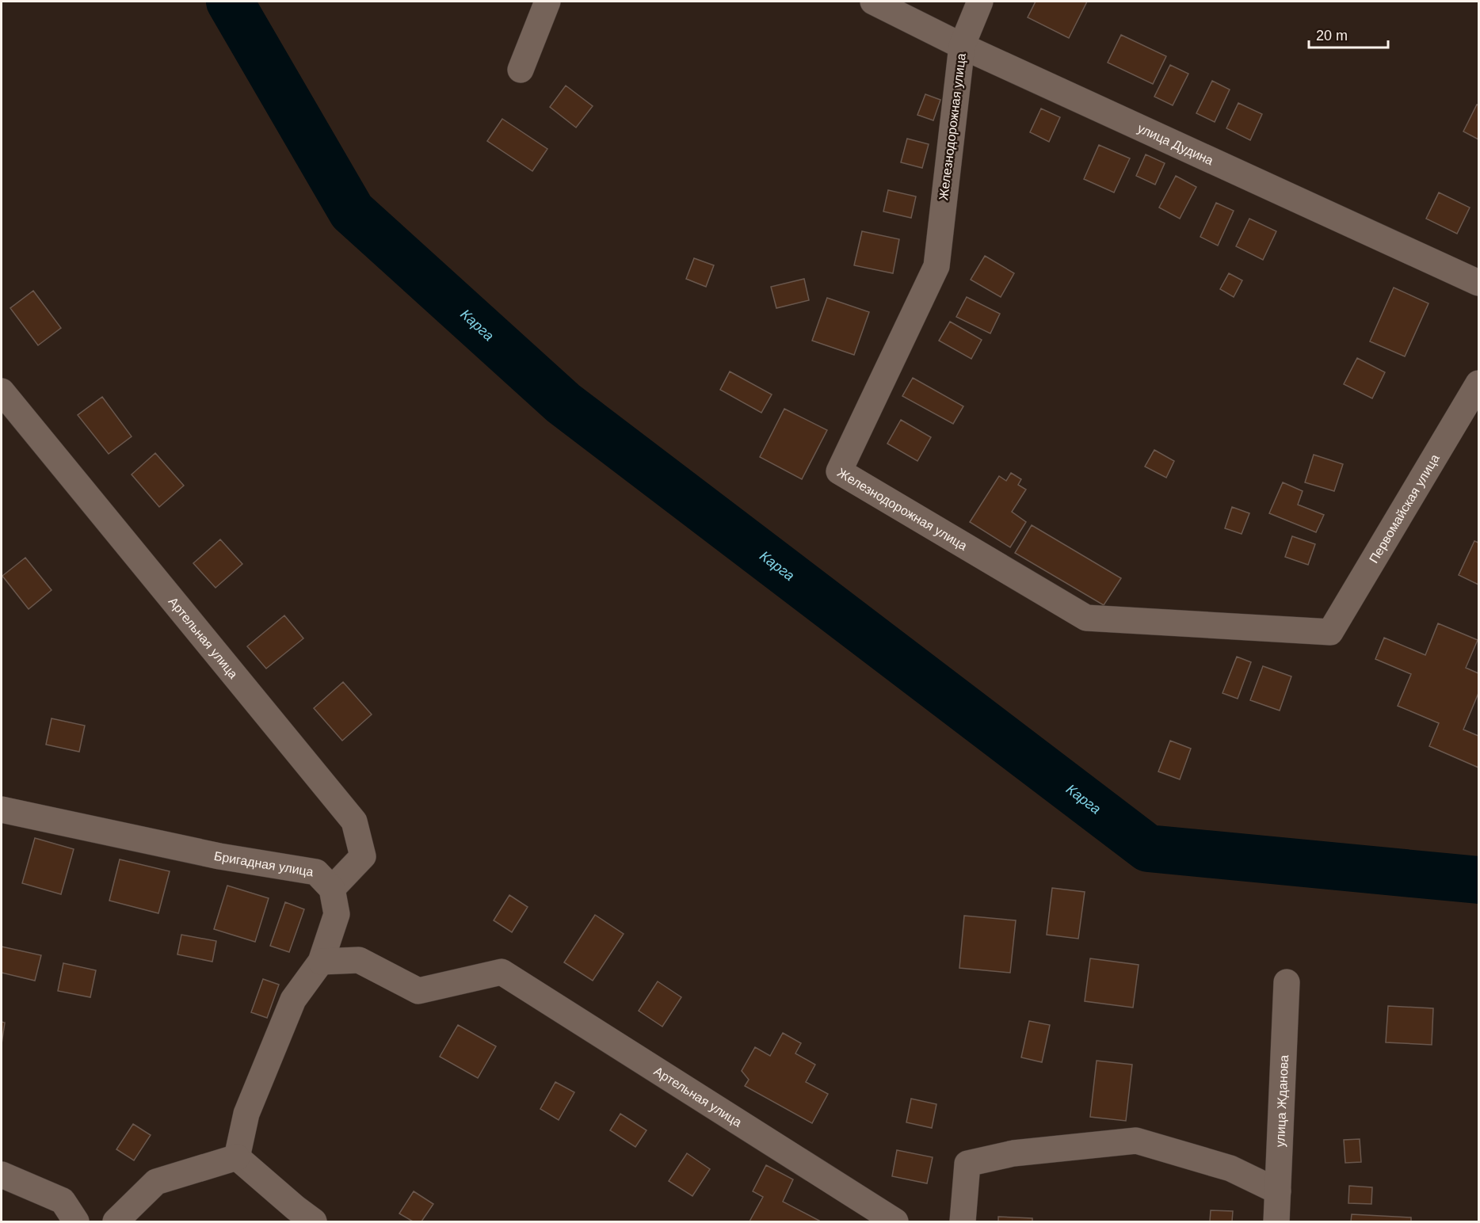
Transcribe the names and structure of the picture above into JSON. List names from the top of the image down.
{
  "streets": {
    "street": [
      "Железнодорожная улица",
      "улица Дудина",
      "Первомайская улица",
      "Артельная улица",
      "Бригадная улица",
      "улица Жданова"
    ]
  },
  "crossings": [
    ["Железнодорожная улица", "улица Дудина"],
    ["Железнодорожная улица", "Первомайская улица"],
    ["Артельная улица", "Бригадная улица"]
  ],
  "water": ["Карга"],
  "scale_bar": "20 m"
}
